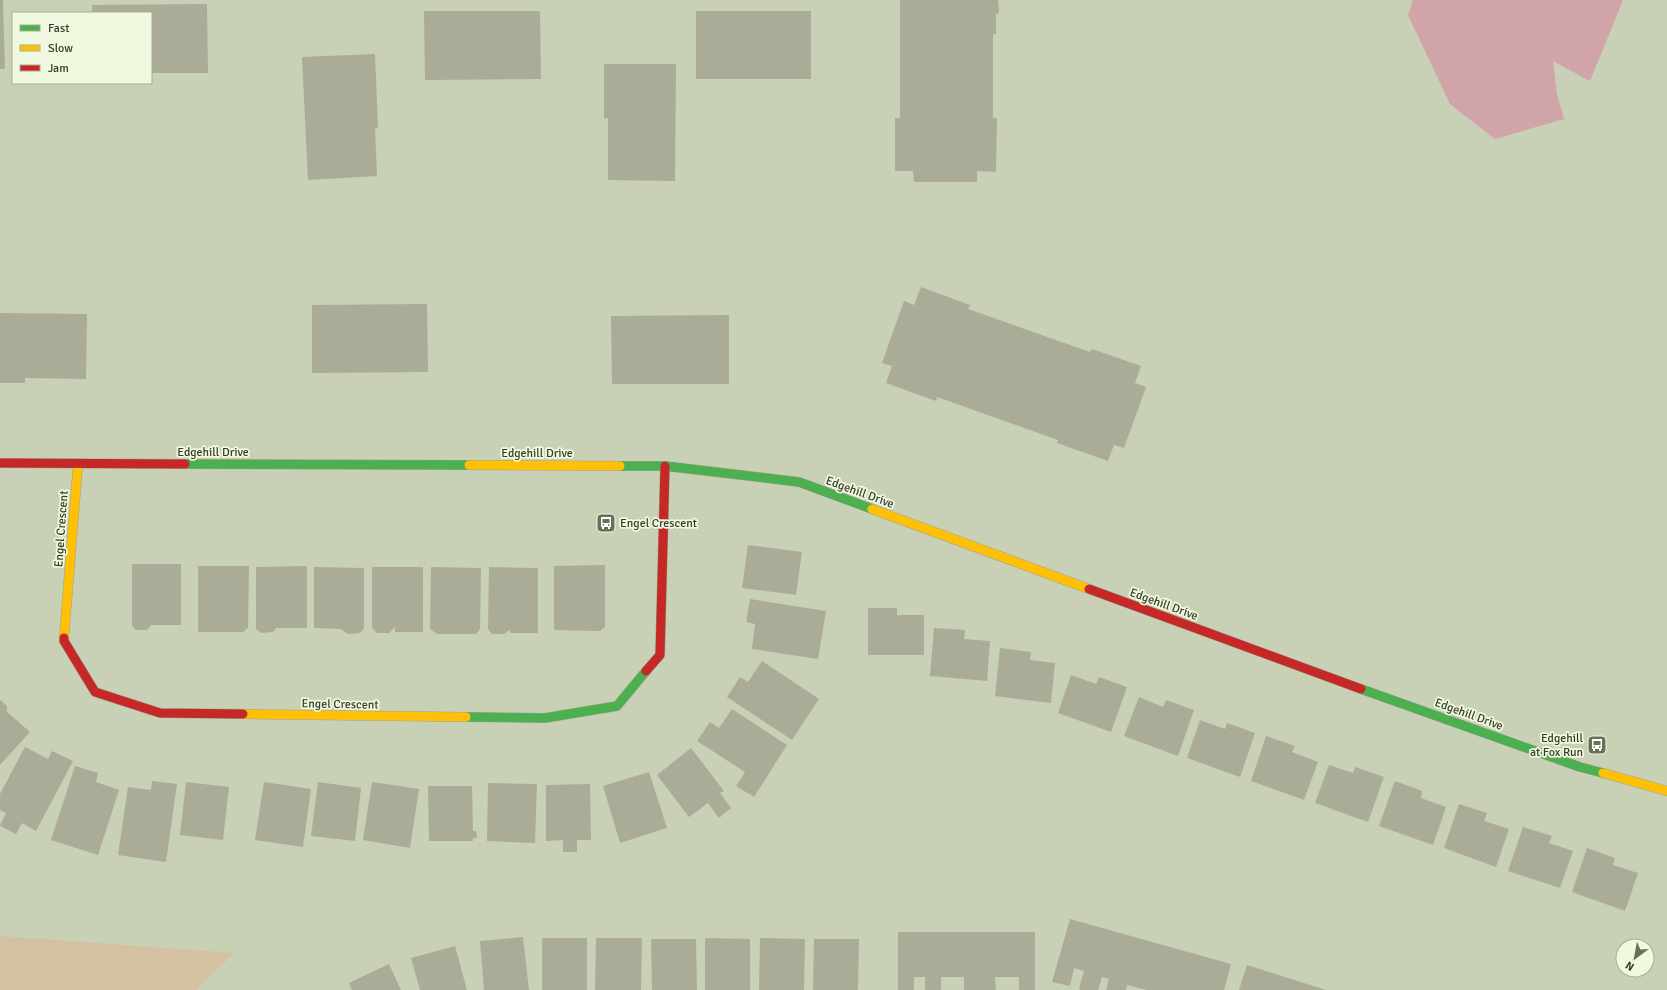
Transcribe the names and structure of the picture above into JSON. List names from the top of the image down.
{
  "streets": {
    "street": ["Edgehill Drive", "Engel Crescent"]
  },
  "crossings": [
    ["Edgehill Drive", "Engel Crescent"]
  ],
  "places": {
    "bus stop": ["Engel Crescent", "Edgehill at Fox Run"]
  },
  "legend": ["Fast", "Slow", "Jam"],
  "north": "bottom left"
}
